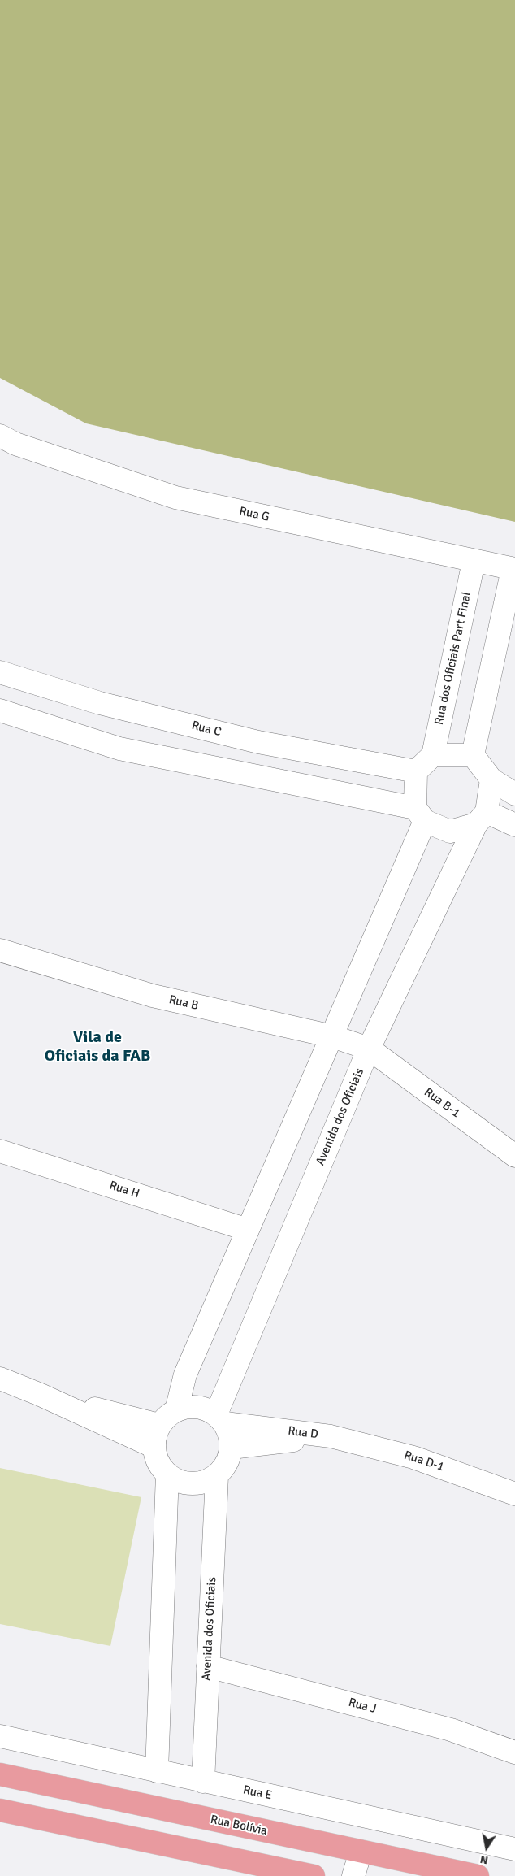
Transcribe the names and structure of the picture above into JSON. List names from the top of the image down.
{
  "streets": {
    "main road": ["Rua Bolívia"],
    "street": [
      "Rua G",
      "Rua dos Oficiais Part Final",
      "Rua C",
      "Rua B",
      "Rua B-1",
      "Avenida dos Oficiais",
      "Rua H",
      "Rua D",
      "Rua D-1",
      "Rua J",
      "Rua E"
    ]
  },
  "crossings": [
    ["Rua G", "Rua dos Oficiais Part Final"],
    ["Rua dos Oficiais Part Final", "Rua C"],
    ["Rua dos Oficiais Part Final", "Avenida dos Oficiais"],
    ["Rua C", "Avenida dos Oficiais"],
    ["Rua B", "Rua B-1"],
    ["Rua B", "Avenida dos Oficiais"],
    ["Rua B-1", "Avenida dos Oficiais"],
    ["Avenida dos Oficiais", "Rua D"],
    ["Avenida dos Oficiais", "Rua J"],
    ["Avenida dos Oficiais", "Rua E"],
    ["Rua D", "Rua D-1"]
  ],
  "districts": ["Vila de Oficiais da FAB"],
  "north": "bottom"
}
